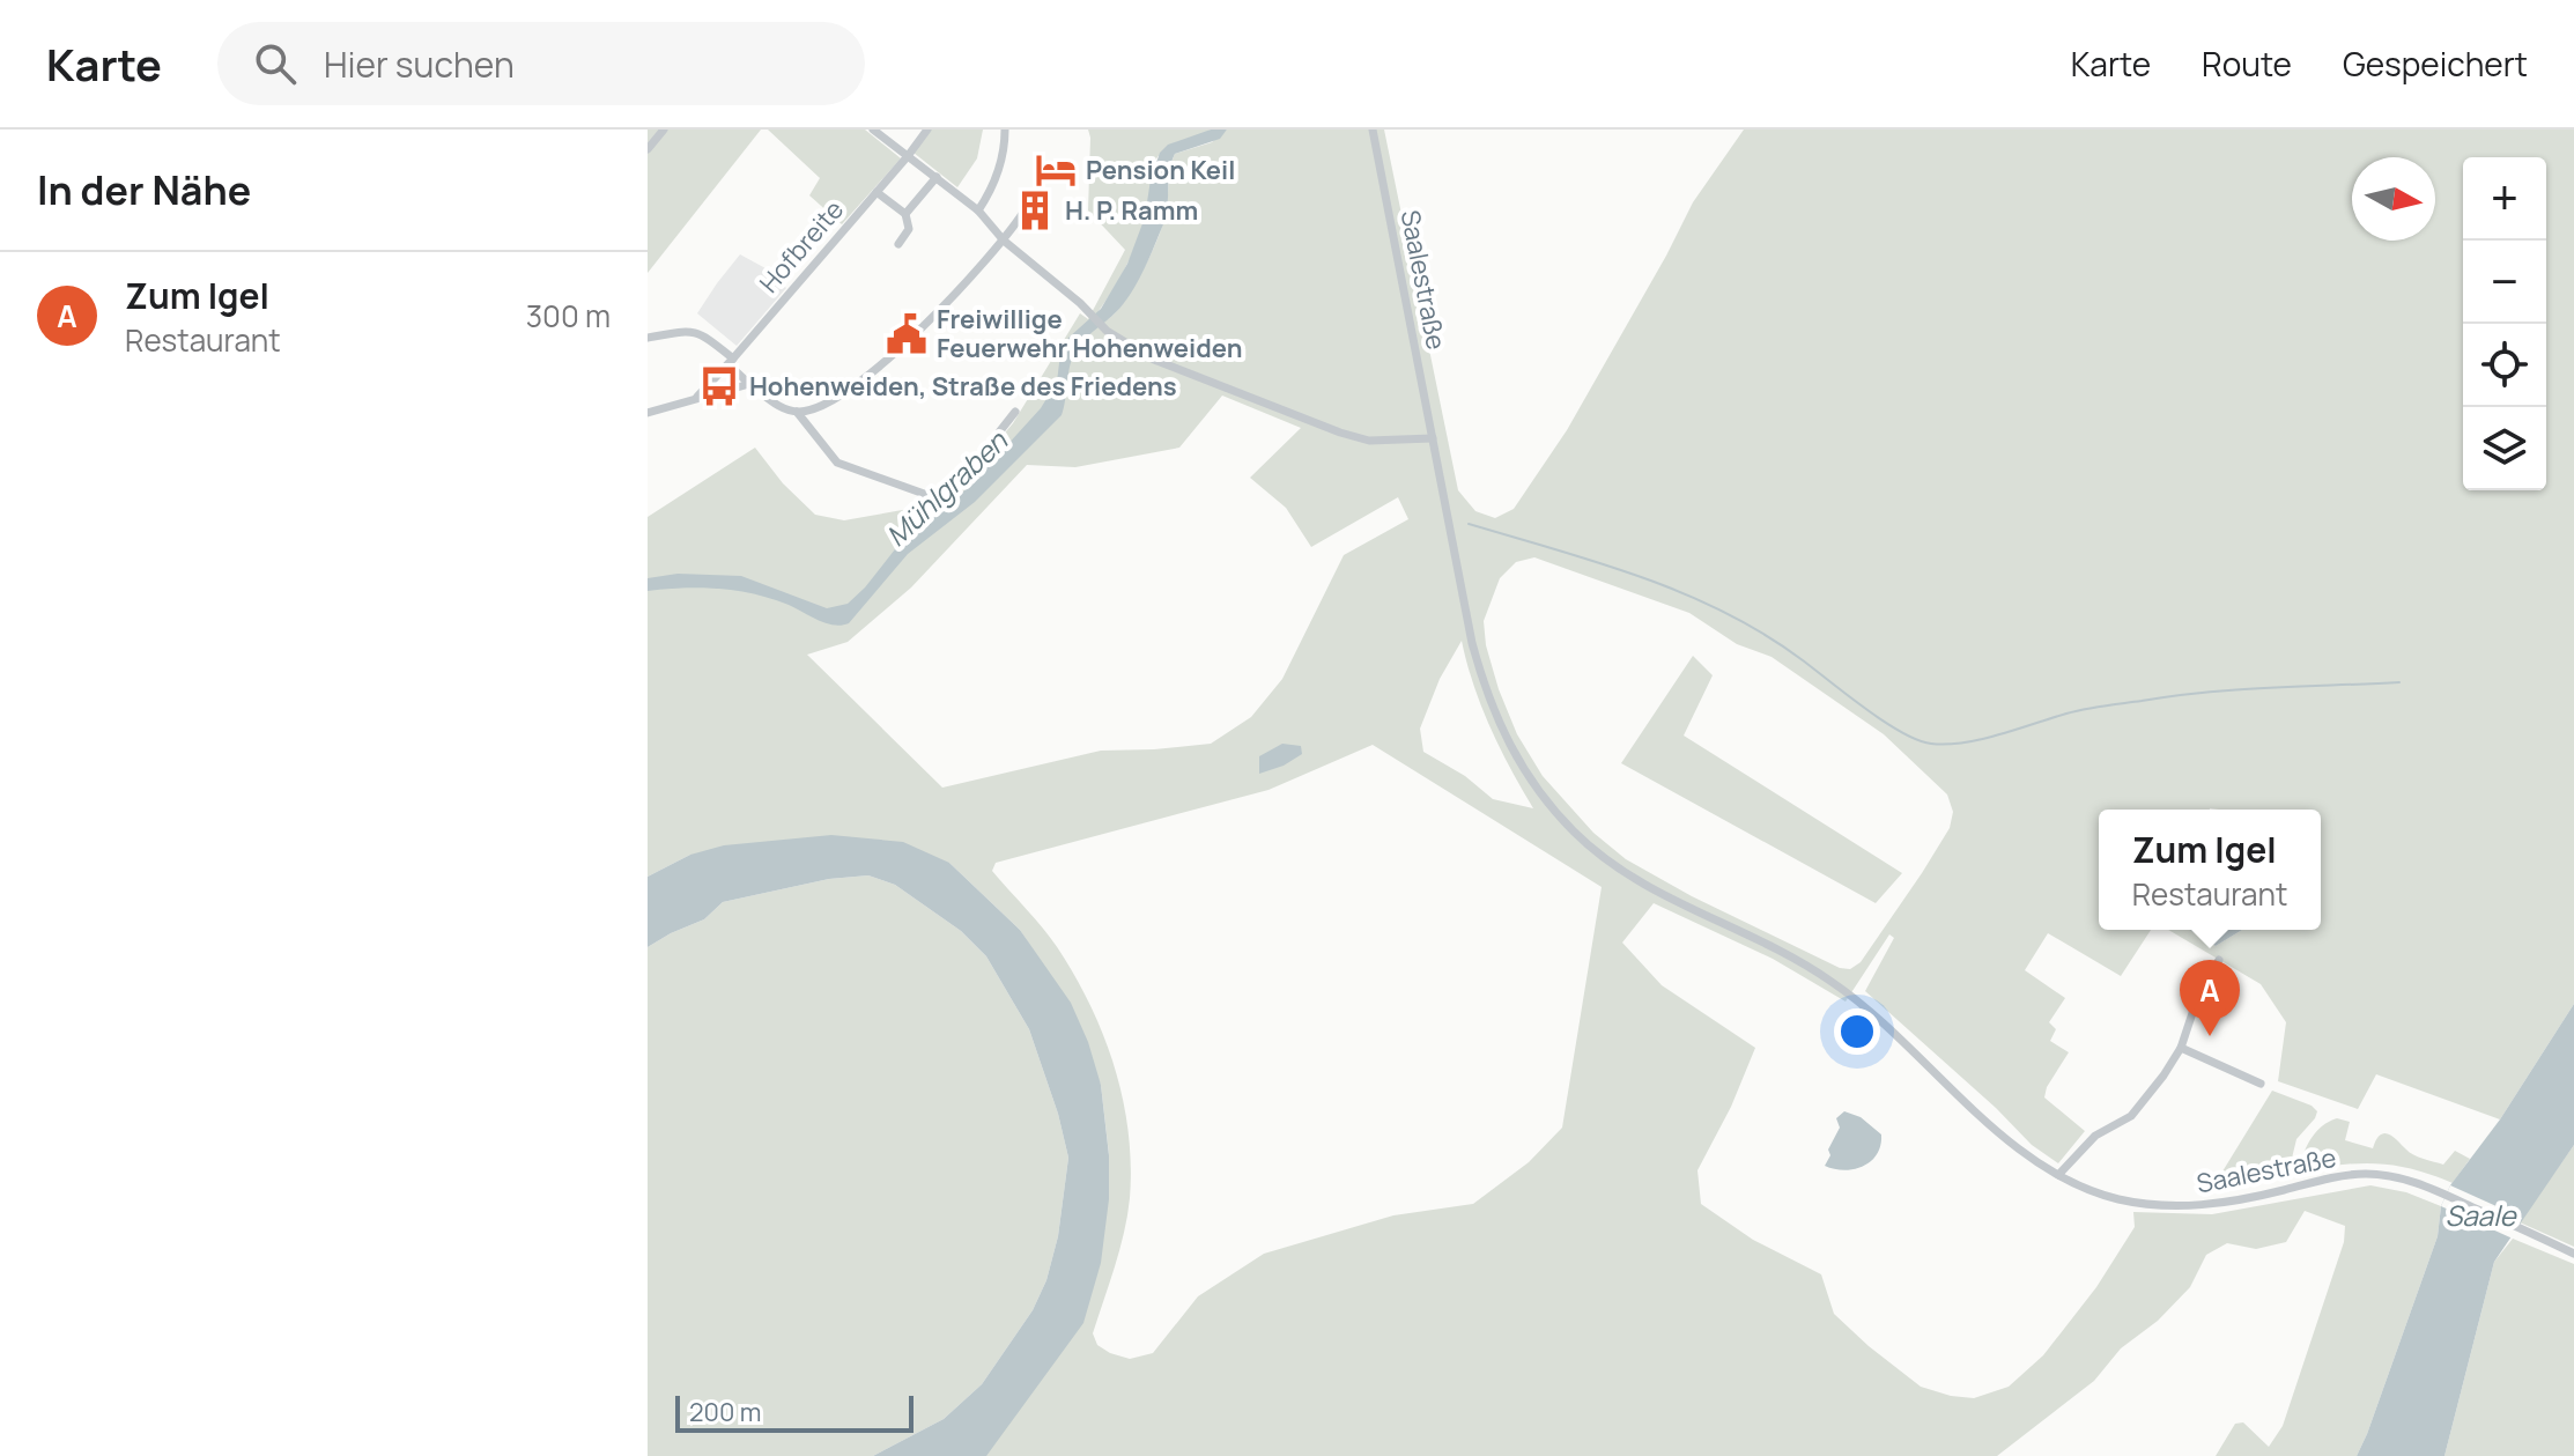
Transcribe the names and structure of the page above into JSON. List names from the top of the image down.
{
  "streets": {
    "street": ["Hofbreite", "Saalestraße"]
  },
  "water": ["Mühlgraben", "Saale"],
  "places": {
    "hotel": ["Pension Keil"],
    "building": ["H. P. Ramm"],
    "public building": ["Freiwillige Feuerwehr Hohenweiden"],
    "bus stop": ["Hohenweiden, Straße des Friedens"]
  },
  "scale_bar": "200 m",
  "north": "right",
  "page": {
    "header": "Karte",
    "search": "Hier suchen",
    "nav": ["Karte", "Route", "Gespeichert"],
    "heading": "In der Nähe",
    "map_buttons": ["+", "−"],
    "list": [
      {
        "mark": "A",
        "name": "Zum Igel",
        "note": "Restaurant",
        "value": "300 m"
      }
    ],
    "popup": ["Zum Igel", "Restaurant"],
    "pins": "A",
    "scale": "200 m"
  }
}
